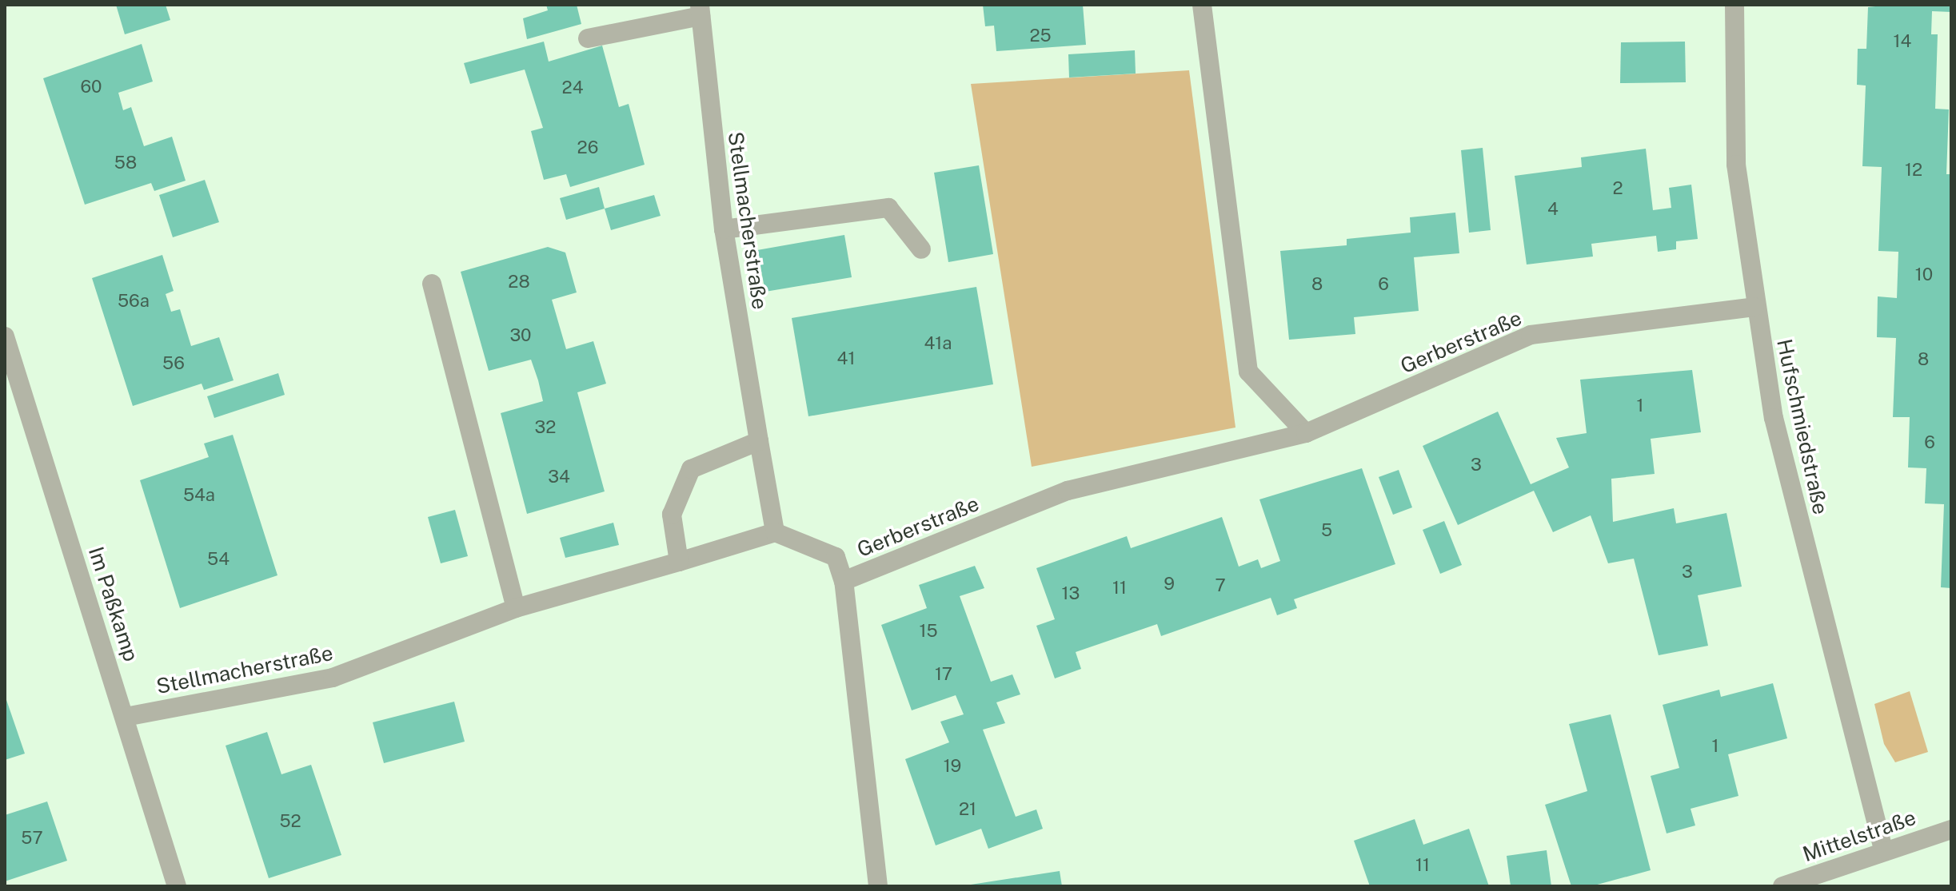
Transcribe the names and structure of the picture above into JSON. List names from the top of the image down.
{
  "streets": {
    "street": [
      "Stellmacherstraße",
      "Gerberstraße",
      "Hufschmiedstraße",
      "Im Paßkamp",
      "Mittelstraße"
    ]
  },
  "crossings": [
    ["Stellmacherstraße", "Im Paßkamp"],
    ["Gerberstraße", "Hufschmiedstraße"],
    ["Hufschmiedstraße", "Mittelstraße"]
  ],
  "house_numbers": [
    "25",
    "14",
    "60",
    "24",
    "26",
    "58",
    "12",
    "2",
    "4",
    "10",
    "28",
    "8",
    "6",
    "56a",
    "30",
    "41a",
    "41",
    "8",
    "56",
    "1",
    "32",
    "6",
    "3",
    "34",
    "54a",
    "5",
    "54",
    "3",
    "9",
    "7",
    "11",
    "13",
    "15",
    "17",
    "1",
    "19",
    "21",
    "52",
    "57",
    "11"
  ]
}
